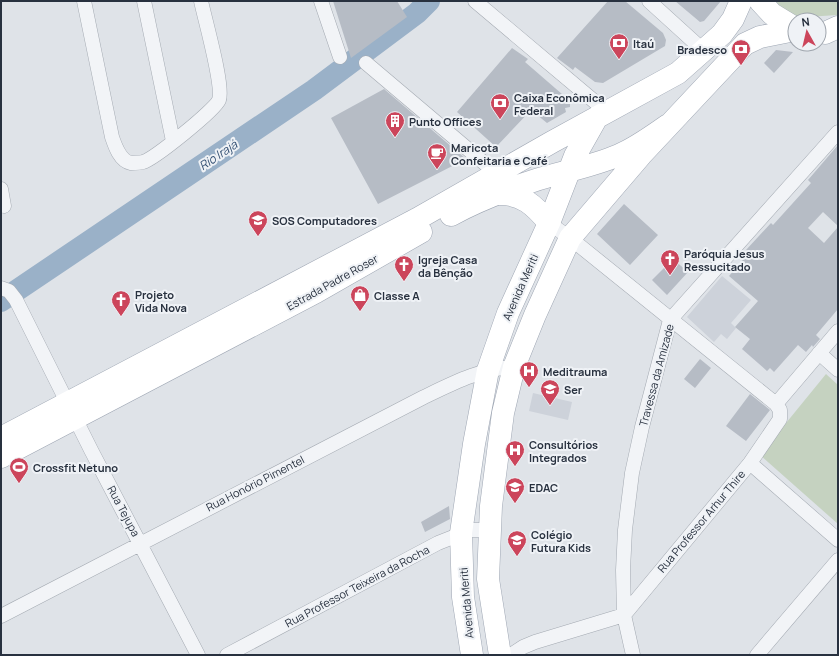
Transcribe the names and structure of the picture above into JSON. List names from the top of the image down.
{
  "streets": {
    "main road": ["Estrada Padre Roser", "Avenida Meriti"],
    "street": [
      "Travessa da Amizade",
      "Rua Honório Pimentel",
      "Rua Tejupa",
      "Rua Professor Arhur Thire",
      "Rua Professor Teixeira da Rocha"
    ]
  },
  "crossings": [
    ["Estrada Padre Roser", "Avenida Meriti"],
    ["Estrada Padre Roser", "Rua Tejupa"],
    ["Avenida Meriti", "Rua Honório Pimentel"],
    ["Avenida Meriti", "Rua Professor Teixeira da Rocha"],
    ["Travessa da Amizade", "Rua Professor Arhur Thire"],
    ["Rua Honório Pimentel", "Rua Tejupa"]
  ],
  "water": ["Rio Irajá"],
  "places": {
    "bank": ["Itaú", "Bradesco", "Caixa Econômica Federal"],
    "building": ["Punto Offices"],
    "cafe": ["Maricota Confeitaria e Café"],
    "school or university": [
      "SOS Computadores",
      "Ser",
      "EDAC",
      "Colégio Futura Kids"
    ],
    "church": ["Paróquia Jesus Ressucitado", "Igreja Casa da Bênção", "Projeto Vida Nova"],
    "shop": ["Classe A"],
    "hospital": ["Meditrauma", "Consultórios Integrados"],
    "sports": ["Crossfit Netuno"]
  },
  "north": "top"
}
